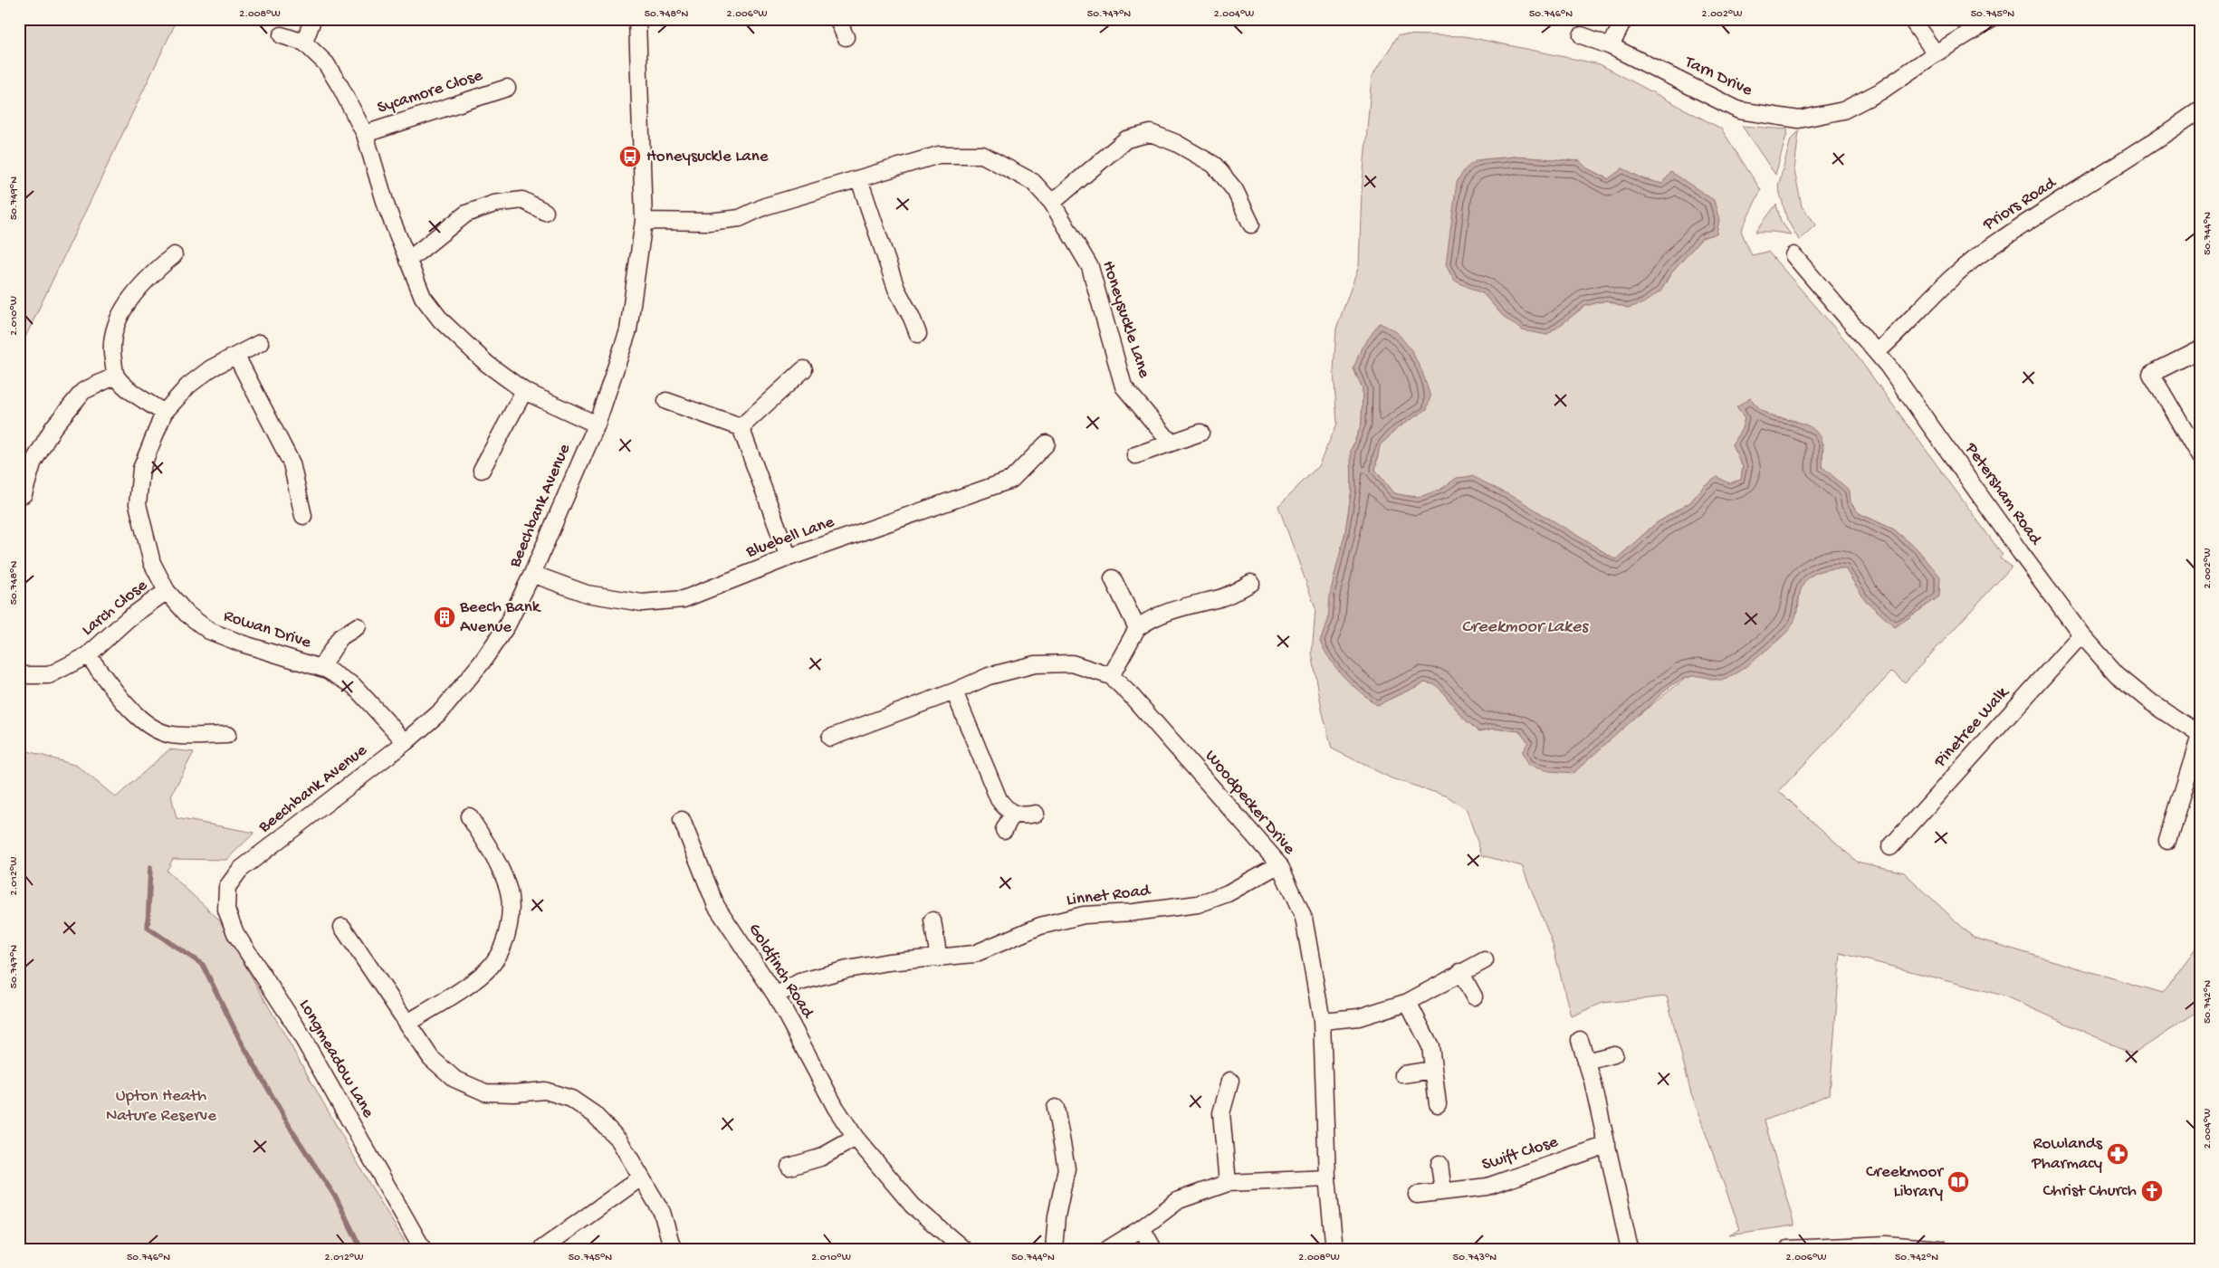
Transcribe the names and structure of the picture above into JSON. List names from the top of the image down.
{
  "streets": {
    "street": [
      "Tarn Drive",
      "Sycamore Close",
      "Priors Road",
      "Honeysuckle Lane",
      "Petersham Road",
      "Beechbank Avenue",
      "Bluebell Lane",
      "Larch Close",
      "Rowan Drive",
      "Pinetree Walk",
      "Woodpecker Drive",
      "Linnet Road",
      "Goldfinch Road",
      "Longmeadow Lane",
      "Swift Close"
    ]
  },
  "crossings": [
    ["Sycamore Close", "Beechbank Avenue"],
    ["Priors Road", "Petersham Road"],
    ["Honeysuckle Lane", "Beechbank Avenue"],
    ["Petersham Road", "Pinetree Walk"],
    ["Beechbank Avenue", "Bluebell Lane"],
    ["Beechbank Avenue", "Rowan Drive"],
    ["Beechbank Avenue", "Longmeadow Lane"],
    ["Larch Close", "Rowan Drive"],
    ["Woodpecker Drive", "Linnet Road"],
    ["Linnet Road", "Goldfinch Road"]
  ],
  "water": ["Creekmoor Lakes"],
  "parks": ["Upton Heath Nature Reserve"],
  "places": {
    "bus stop": ["Honeysuckle Lane"],
    "building": ["Beech Bank Avenue"],
    "pharmacy": ["Rowlands Pharmacy"],
    "library": ["Creekmoor Library"],
    "church": ["Christ Church"]
  },
  "coordinates": [
    "2.008°W",
    "50.748°N",
    "2.006°W",
    "50.747°N",
    "2.004°W",
    "50.746°N",
    "2.002°W",
    "50.745°N",
    "50.749°N",
    "50.744°N",
    "2.010°W",
    "2.012°W",
    "50.742°N",
    "50.743°N"
  ]
}
